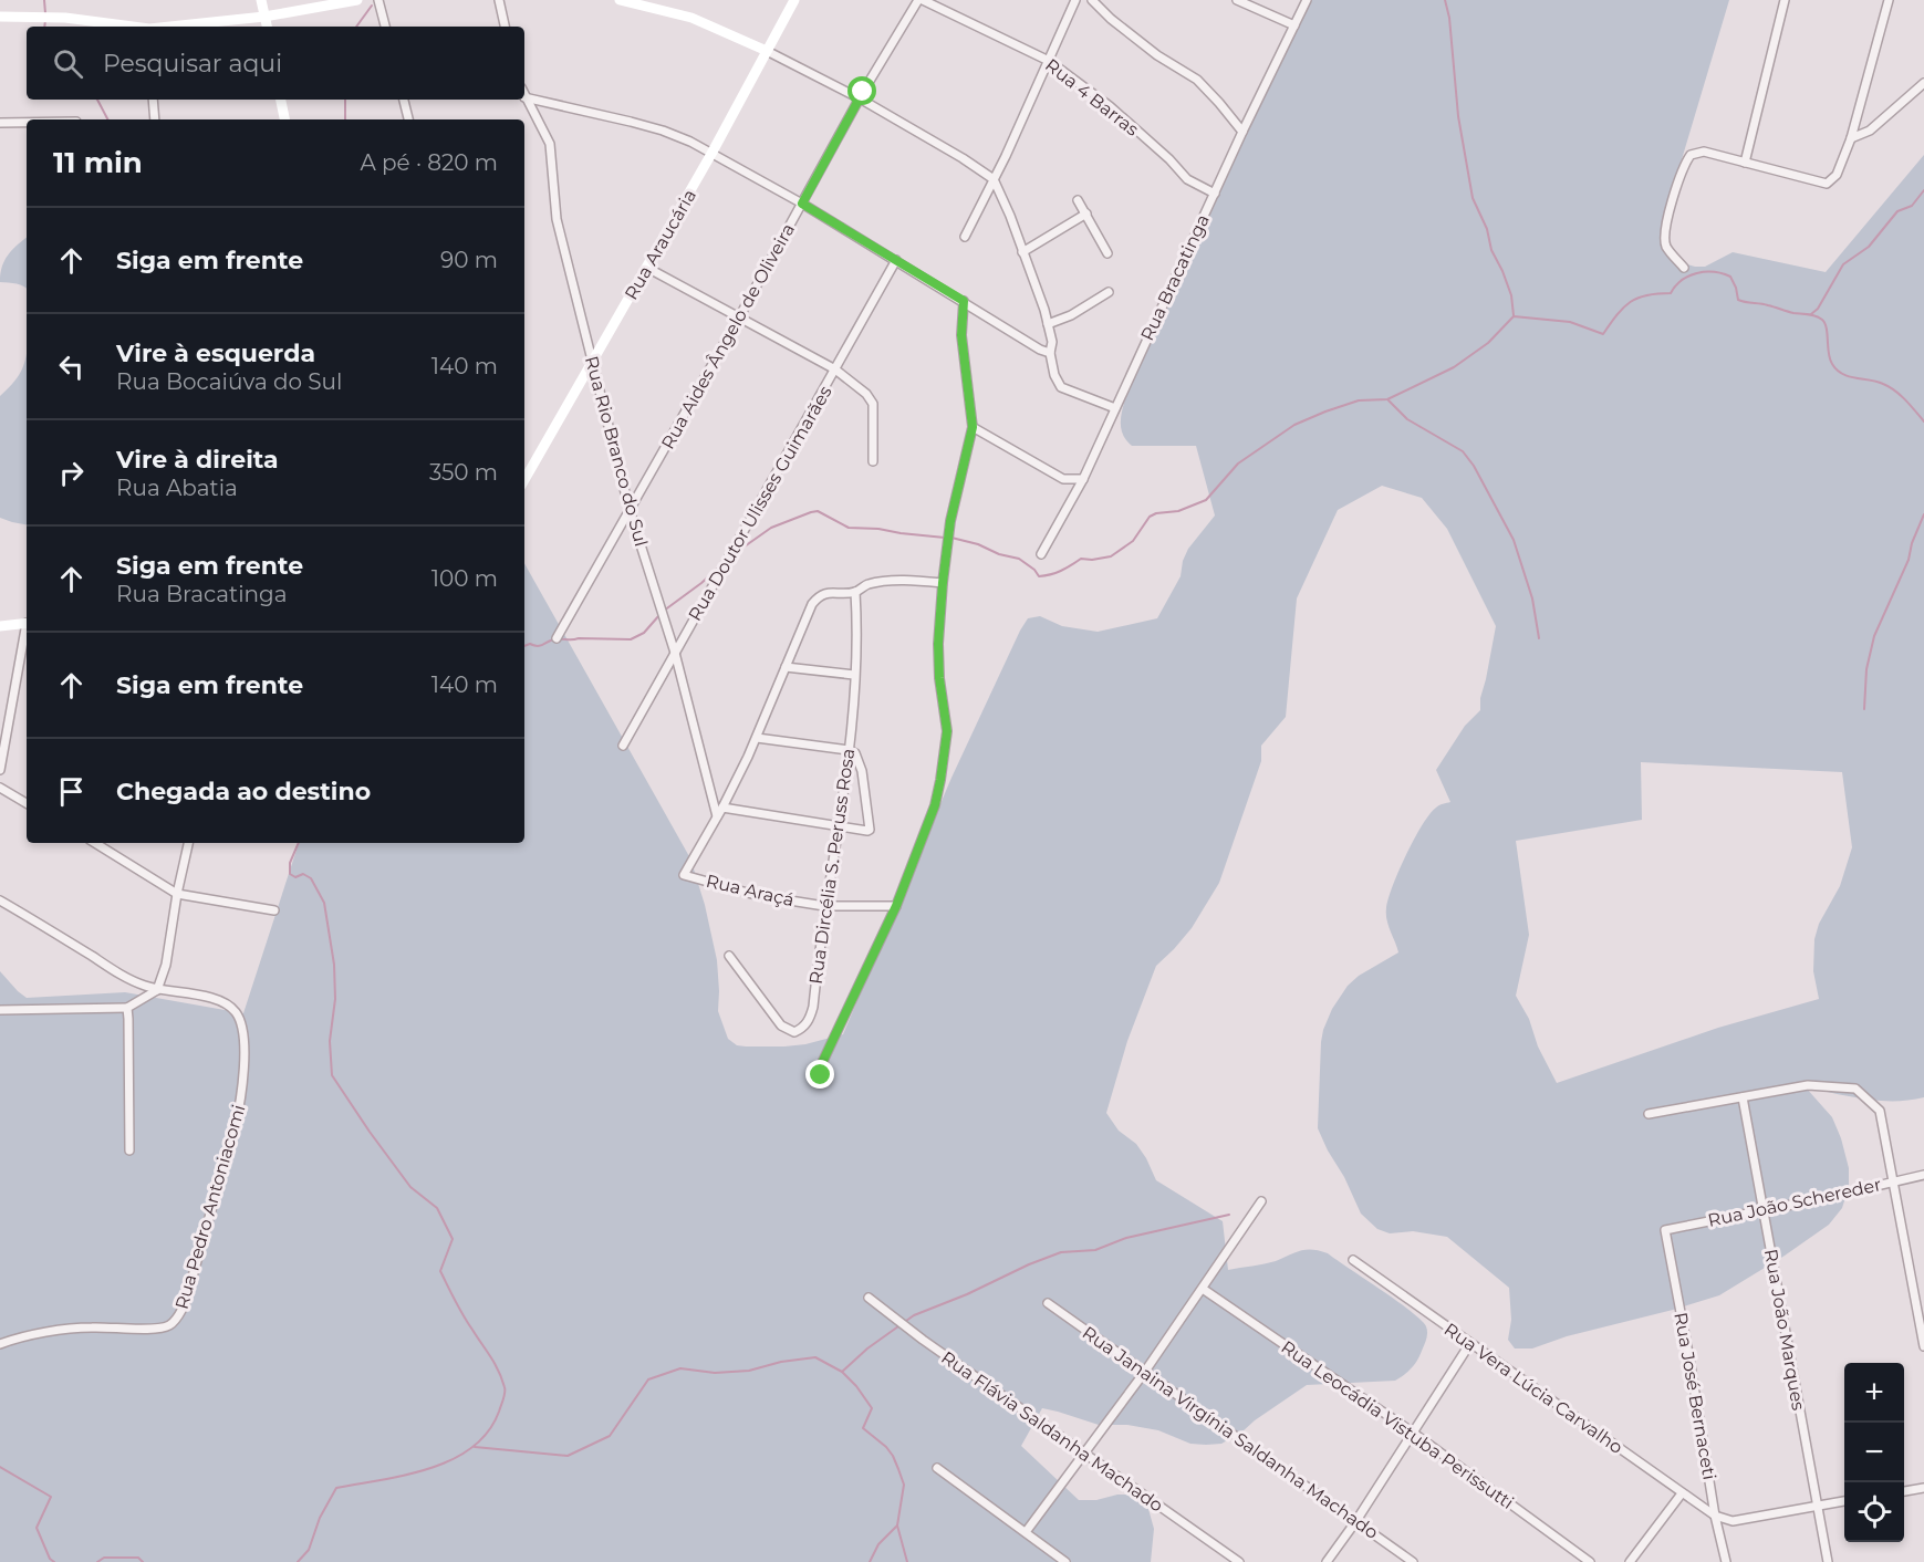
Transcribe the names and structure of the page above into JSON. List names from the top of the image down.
{
  "streets": {
    "street": [
      "Rua 4 Barras",
      "Rua Araucária",
      "Rua Bracatinga",
      "Rua Aides Ângelo de Oliveira",
      "Rua Rio Branco do Sul",
      "Rua Doutor Ulisses Guimarães",
      "Rua Dircélia S. Peruss Rosa",
      "Rua Araçá",
      "Rua João Schereder",
      "Rua Pedro Antoniacomi",
      "Rua João Marques",
      "Rua Vera Lúcia Carvalho",
      "Rua José Bernaceti",
      "Rua Leocádia Vistuba Perissutti",
      "Rua Flávia Saldanha Machado",
      "Rua Janaina Virgínia Saldanha Machado"
    ]
  },
  "crossings": [
    ["Rua 4 Barras", "Rua Bracatinga"],
    ["Rua 4 Barras", "Rua Aides Ângelo de Oliveira"],
    ["Rua Araucária", "Rua Rio Branco do Sul"],
    ["Rua Aides Ângelo de Oliveira", "Rua Rio Branco do Sul"],
    ["Rua Rio Branco do Sul", "Rua Doutor Ulisses Guimarães"],
    ["Rua Rio Branco do Sul", "Rua Araçá"],
    ["Rua Dircélia S. Peruss Rosa", "Rua Araçá"],
    ["Rua João Schereder", "Rua João Marques"],
    ["Rua João Schereder", "Rua José Bernaceti"],
    ["Rua Vera Lúcia Carvalho", "Rua José Bernaceti"]
  ],
  "page": {
    "search": "Pesquisar aqui",
    "heading": ["11 min", "A pé · 820 m"],
    "list": [
      ["Siga em frente", "90 m"],
      ["Vire à esquerda", "Rua Bocaiúva do Sul", "140 m"],
      ["Vire à direita", "Rua Abatia", "350 m"],
      ["Siga em frente", "Rua Bracatinga", "100 m"],
      ["Siga em frente", "140 m"],
      "Chegada ao destino"
    ],
    "map_buttons": ["+", "−"]
  }
}
